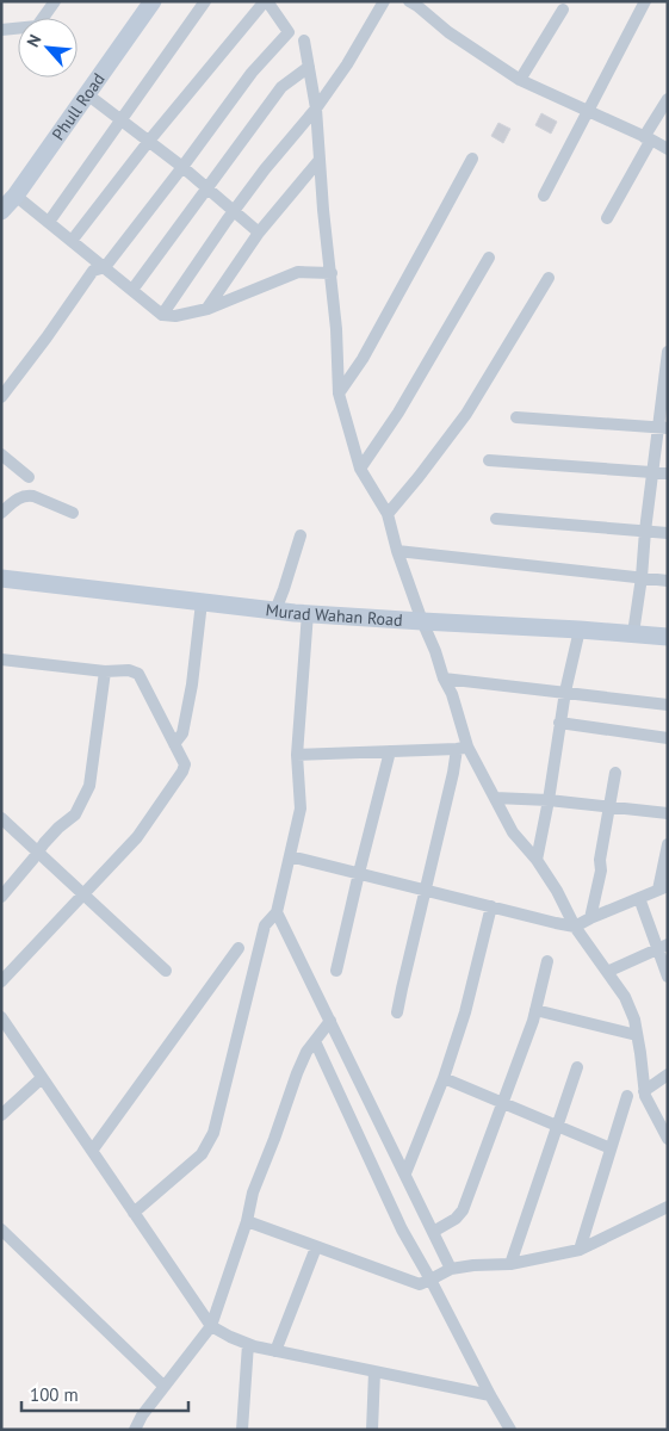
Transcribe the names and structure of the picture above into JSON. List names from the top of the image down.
{
  "streets": {
    "street": ["Phull Road", "Murad Wahan Road"]
  },
  "scale_bar": "100 m",
  "north": "top left"
}
